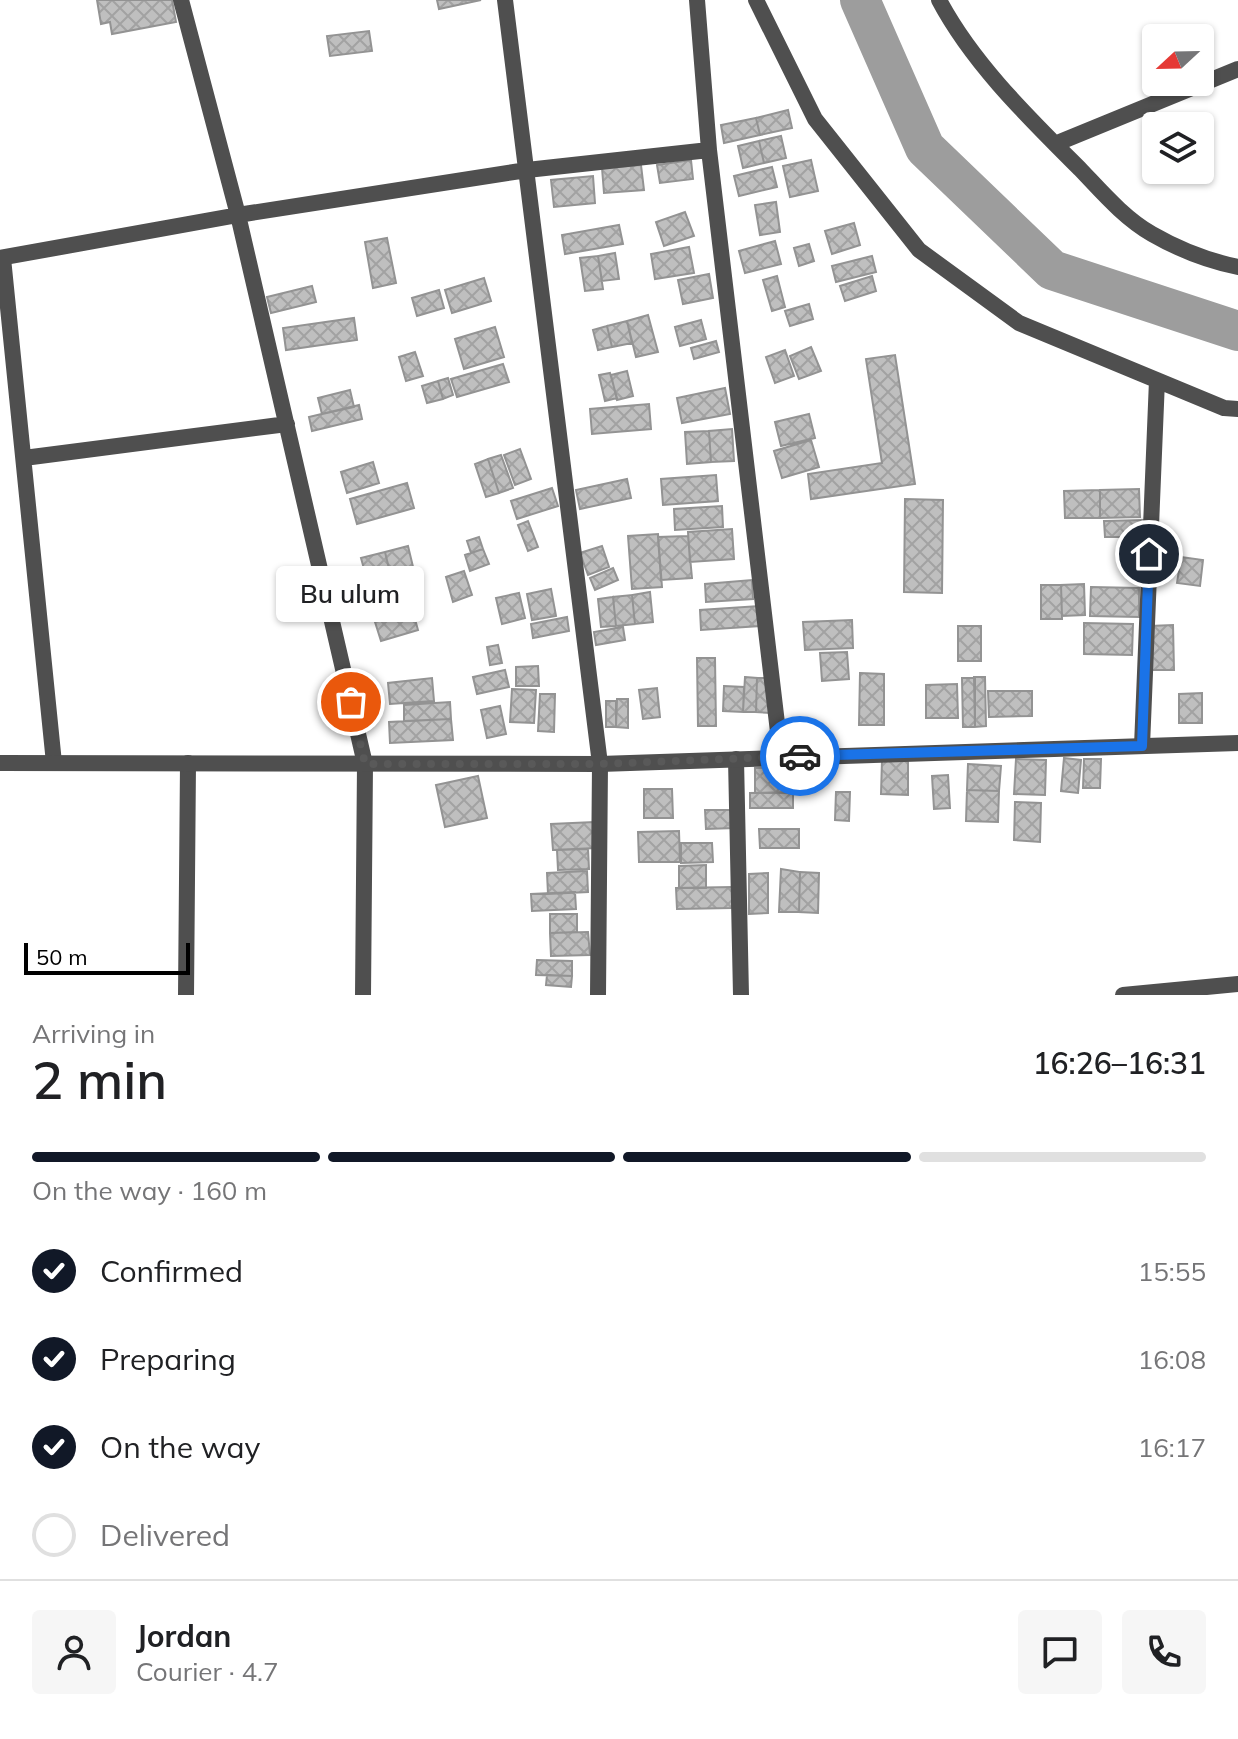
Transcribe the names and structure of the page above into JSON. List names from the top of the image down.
{
  "places": ["Bu ulum"],
  "scale_bar": "50 m",
  "north": "left",
  "page": {
    "bubble": "Bu ulum",
    "scale": "50 m",
    "heading": ["2 min", "Arriving in", "16:26–16:31"],
    "panel": ["Jordan", "Courier · 4.7"],
    "bar": "On the way · 160 m",
    "list": [
      ["Confirmed", "15:55"],
      ["Preparing", "16:08"],
      ["On the way", "16:17"],
      "Delivered"
    ]
  }
}
